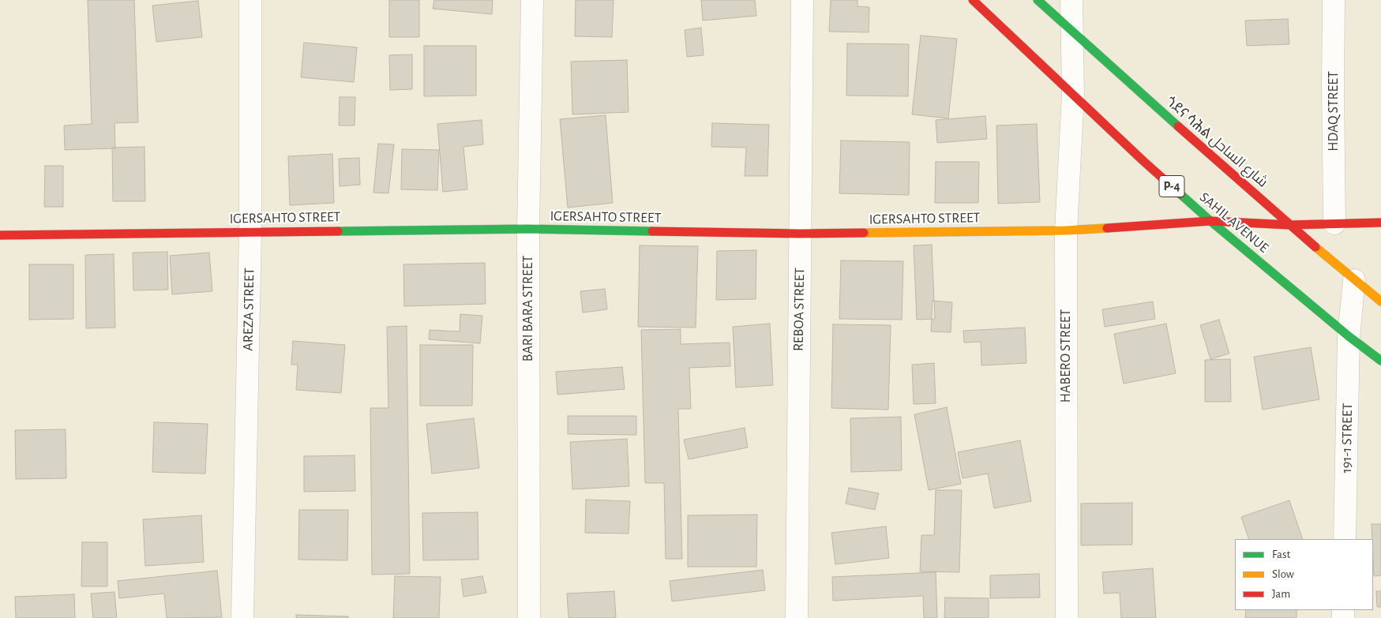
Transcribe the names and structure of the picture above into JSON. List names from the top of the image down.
{
  "streets": {
    "main road": [
      "ጎደና ሳሕል شارع الساحل",
      "P-4",
      "IGERSAHTO STREET",
      "SAHIL AVENUE"
    ],
    "street": [
      "HDAQ STREET",
      "BARI BARA STREET",
      "AREZA STREET",
      "REBOA STREET",
      "HABERO STREET",
      "191-1 STREET"
    ]
  },
  "crossings": [
    ["HDAQ STREET", "IGERSAHTO STREET"],
    ["ጎደና ሳሕል شارع الساحل", "IGERSAHTO STREET"],
    ["ጎደና ሳሕል شارع الساحل", "HABERO STREET"],
    ["ጎደና ሳሕል شارع الساحل", "191-1 STREET"],
    ["IGERSAHTO STREET", "SAHIL AVENUE"],
    ["IGERSAHTO STREET", "BARI BARA STREET"],
    ["IGERSAHTO STREET", "AREZA STREET"],
    ["IGERSAHTO STREET", "REBOA STREET"],
    ["IGERSAHTO STREET", "HABERO STREET"],
    ["SAHIL AVENUE", "HABERO STREET"],
    ["SAHIL AVENUE", "191-1 STREET"]
  ],
  "legend": ["Fast", "Slow", "Jam"]
}
